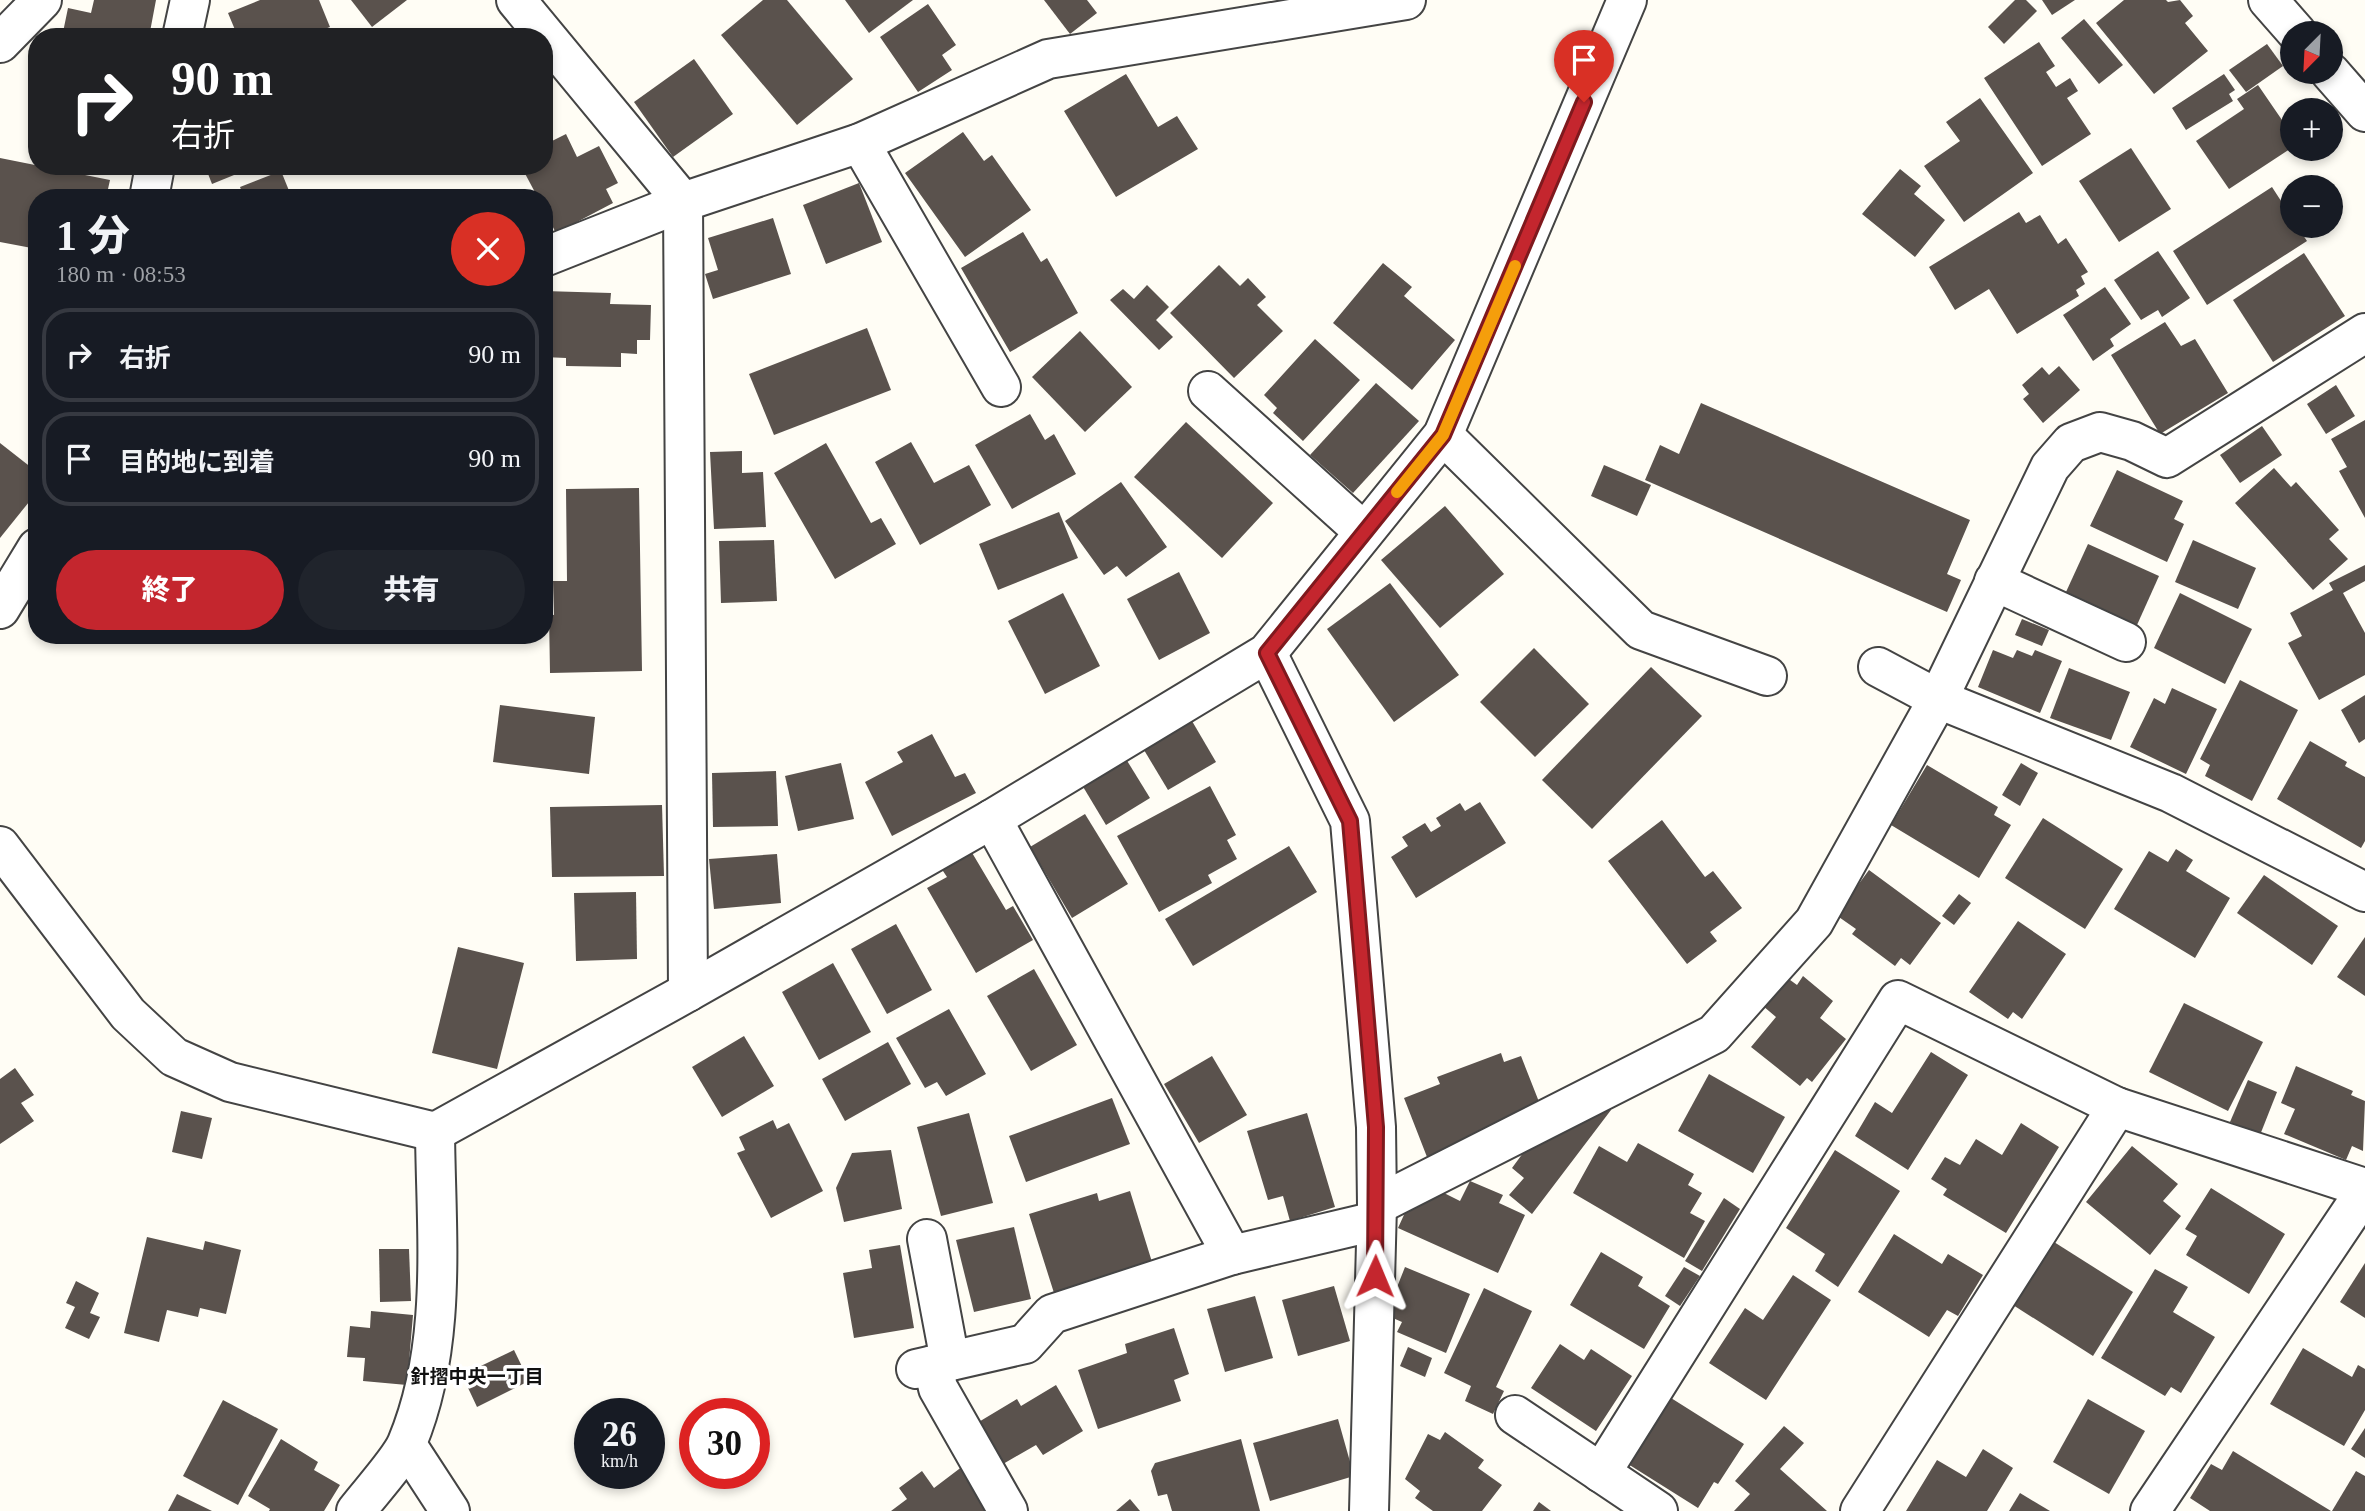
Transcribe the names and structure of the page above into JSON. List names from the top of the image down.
{
  "districts": ["針摺中央一丁目"],
  "north": "bottom left",
  "page": {
    "map_buttons": ["+", "−"],
    "turn": ["90 m", "右折"],
    "heading": ["1 分", "180 m · 08:53"],
    "list": [
      {
        "name": "右折",
        "value": "90 m"
      },
      {
        "name": "目的地に到着",
        "value": "90 m"
      }
    ],
    "buttons": ["終了", "共有"],
    "speed": "26 km/h",
    "limit": "30"
  }
}
